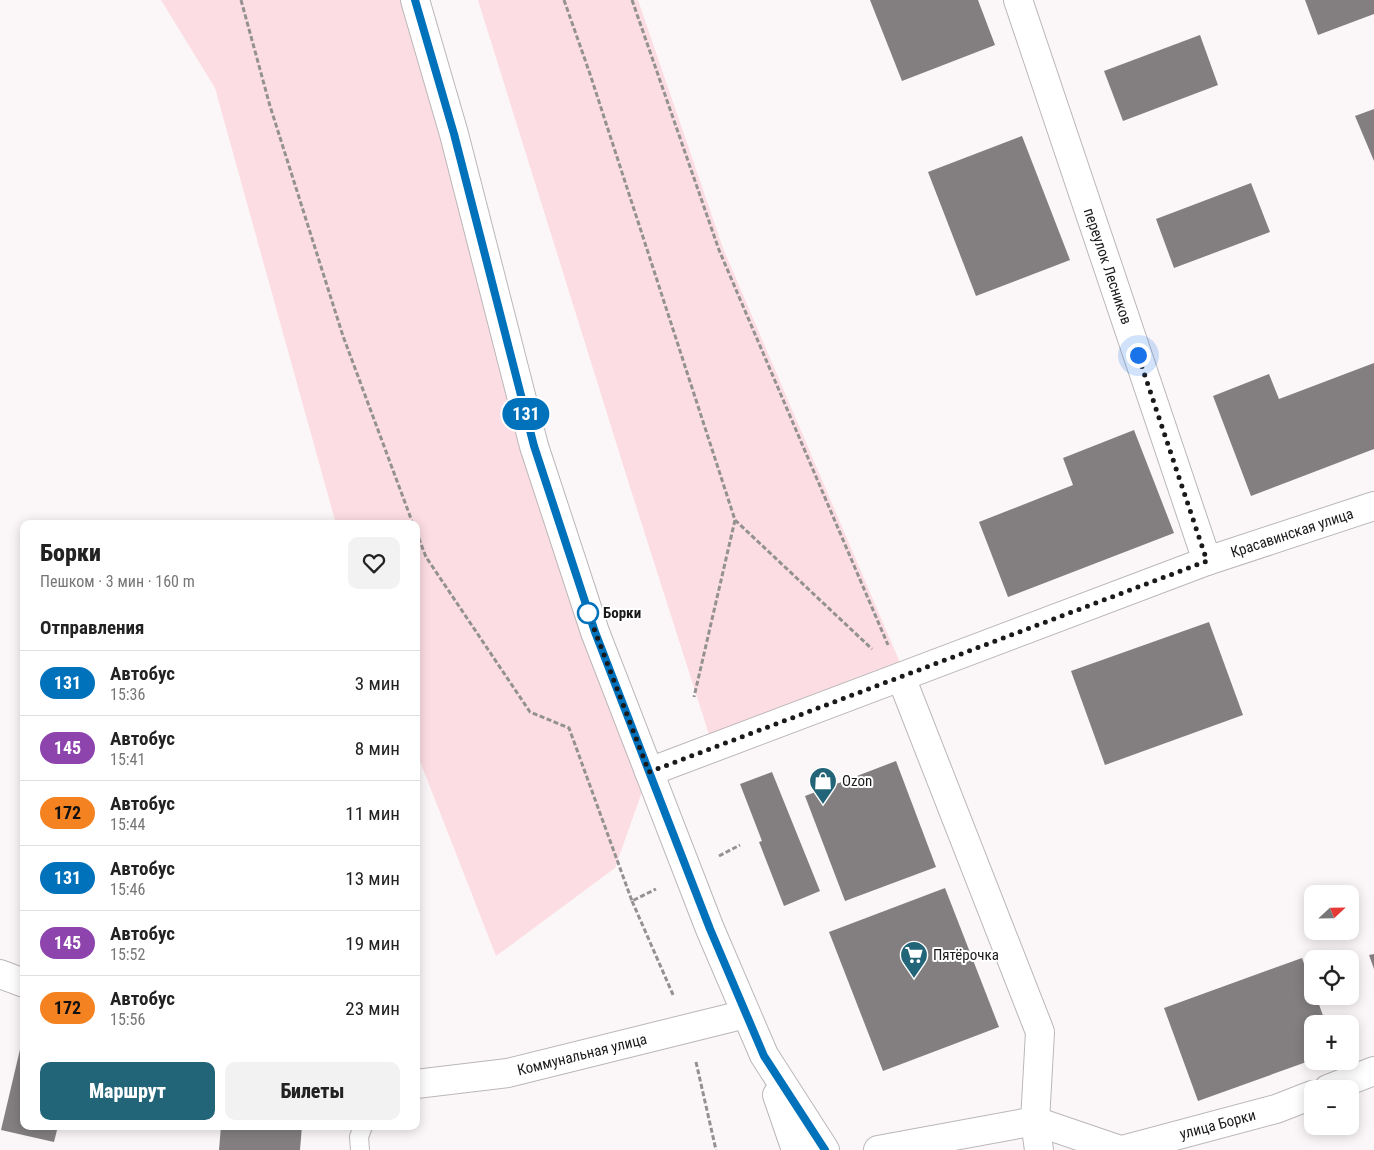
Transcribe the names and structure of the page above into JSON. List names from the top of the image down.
{
  "streets": {
    "street": [
      "переулок Лесников",
      "Красавинская улица",
      "Коммунальная улица",
      "улица Борки"
    ]
  },
  "crossings": [
    ["переулок Лесников", "Красавинская улица"]
  ],
  "places": {
    "other": ["Борки"],
    "shop": ["Ozon"],
    "supermarket": ["Пятёрочка"]
  },
  "lines": ["bus line 131"],
  "north": "right",
  "page": {
    "on_map": "131",
    "heading": [
      ["Борки", "Пешком · 3 мин · 160 m"],
      "Отправления"
    ],
    "list": [
      {
        "mark": "131",
        "name": "Автобус",
        "note": "15:36",
        "value": "3 мин"
      },
      {
        "mark": "145",
        "name": "Автобус",
        "note": "15:41",
        "value": "8 мин"
      },
      {
        "mark": "172",
        "name": "Автобус",
        "note": "15:44",
        "value": "11 мин"
      },
      {
        "mark": "131",
        "name": "Автобус",
        "note": "15:46",
        "value": "13 мин"
      },
      {
        "mark": "145",
        "name": "Автобус",
        "note": "15:52",
        "value": "19 мин"
      },
      {
        "mark": "172",
        "name": "Автобус",
        "note": "15:56",
        "value": "23 мин"
      }
    ],
    "map_buttons": ["+", "−"],
    "buttons": ["Маршрут", "Билеты"]
  }
}
